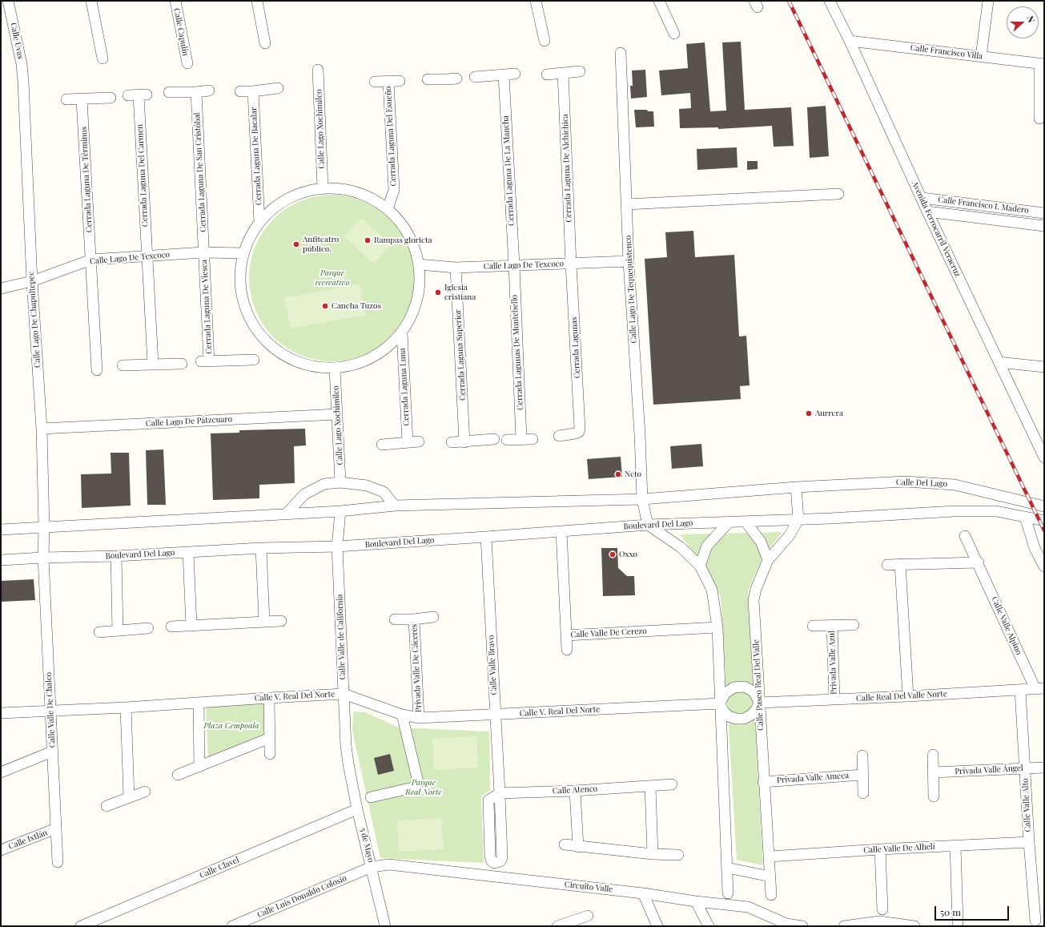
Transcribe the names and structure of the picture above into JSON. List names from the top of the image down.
{
  "streets": {
    "street": [
      "Calle Capulín",
      "Calle Uvas",
      "Calle Francisco Villa",
      "Calle Lago Xochimilco",
      "Cerrada Laguna Del Esueño",
      "Cerrada Laguna De Bacalar",
      "Cerrada Laguna De Alchichica",
      "Cerrada Laguna De La Mancha",
      "Cerrada Laguna De San Cristóbal",
      "Cerrada Laguna Del Carmen",
      "Cerrada Laguna De Términos",
      "Calle Francisco I. Madero",
      "Avenida Ferrocarril Veracruz",
      "Calle Lago De Texcoco",
      "Calle Lago De Tequequistenco",
      "Cerrada Laguna De Viesca",
      "Calle Lago De Chapultepec",
      "Cerrada Lagunas",
      "Cerrada Lagunas De Montebello",
      "Cerrada Laguna Superior",
      "Cerrada Laguna Luna",
      "Calle Lago De Pátzcuaro",
      "Calle Del Lago",
      "Boulevard Del Lago",
      "Calle Valle Alpino",
      "Calle Valle De Cerezo",
      "Calle Valle de California",
      "Privada Valle Azul",
      "Calle Valle Bravo",
      "Privada Valle De Cáceres",
      "Calle Paseo Real Del Valle",
      "Calle V. Real Del Norte",
      "Calle Real Del Valle Norte",
      "Calle Valle De Chalco",
      "Privada Valle Ángel",
      "Privada Valle Ameca",
      "Calle Atenco",
      "Calle Valle Alto",
      "Calle Ixtlán",
      "5 de Mayo",
      "Calle Valle De Alhelí",
      "Calle Clavel",
      "Circuito Valle",
      "Calle Luis Donaldo Colosio"
    ]
  },
  "crossings": [
    ["Calle Uvas", "Calle Lago De Chapultepec"],
    ["Calle Francisco Villa", "Avenida Ferrocarril Veracruz"],
    ["Calle Lago Xochimilco", "Calle Lago De Pátzcuaro"],
    ["Cerrada Laguna De Alchichica", "Calle Lago De Texcoco"],
    ["Cerrada Laguna De Alchichica", "Cerrada Lagunas"],
    ["Cerrada Laguna De La Mancha", "Calle Lago De Texcoco"],
    ["Cerrada Laguna De La Mancha", "Cerrada Lagunas De Montebello"],
    ["Cerrada Laguna De San Cristóbal", "Calle Lago De Texcoco"],
    ["Cerrada Laguna De San Cristóbal", "Cerrada Laguna De Viesca"],
    ["Cerrada Laguna Del Carmen", "Calle Lago De Texcoco"],
    ["Cerrada Laguna De Términos", "Calle Lago De Texcoco"],
    ["Calle Francisco I. Madero", "Avenida Ferrocarril Veracruz"],
    ["Calle Lago De Texcoco", "Calle Lago De Tequequistenco"],
    ["Calle Lago De Texcoco", "Cerrada Laguna De Viesca"],
    ["Calle Lago De Texcoco", "Calle Lago De Chapultepec"],
    ["Calle Lago De Texcoco", "Cerrada Lagunas"],
    ["Calle Lago De Texcoco", "Cerrada Lagunas De Montebello"],
    ["Calle Lago De Texcoco", "Cerrada Laguna Superior"],
    ["Calle Lago De Tequequistenco", "Boulevard Del Lago"],
    ["Calle Lago De Chapultepec", "Calle Lago De Pátzcuaro"],
    ["Calle Lago De Chapultepec", "Boulevard Del Lago"],
    ["Calle Lago De Chapultepec", "Calle Valle De Chalco"],
    ["Calle Del Lago", "Calle Paseo Real Del Valle"],
    ["Boulevard Del Lago", "Calle Valle De Cerezo"],
    ["Boulevard Del Lago", "Calle Valle de California"],
    ["Boulevard Del Lago", "Calle Valle Bravo"],
    ["Boulevard Del Lago", "Calle Paseo Real Del Valle"],
    ["Boulevard Del Lago", "Calle Valle De Chalco"],
    ["Calle Valle Alpino", "Calle Real Del Valle Norte"],
    ["Calle Valle de California", "Calle V. Real Del Norte"],
    ["Calle Valle de California", "5 de Mayo"],
    ["Privada Valle Azul", "Calle Real Del Valle Norte"],
    ["Calle Valle Bravo", "Calle V. Real Del Norte"],
    ["Calle Valle Bravo", "Calle Atenco"],
    ["Privada Valle De Cáceres", "Calle V. Real Del Norte"],
    ["Calle Paseo Real Del Valle", "Calle V. Real Del Norte"],
    ["Calle Paseo Real Del Valle", "Calle Real Del Valle Norte"],
    ["Calle Paseo Real Del Valle", "Privada Valle Ameca"],
    ["Calle Paseo Real Del Valle", "Calle Valle De Alhelí"],
    ["Calle V. Real Del Norte", "Calle Real Del Valle Norte"],
    ["Calle V. Real Del Norte", "Calle Valle De Chalco"],
    ["Calle Real Del Valle Norte", "Calle Valle Alto"],
    ["Calle Valle De Chalco", "Calle Ixtlán"],
    ["Privada Valle Ángel", "Calle Valle Alto"],
    ["Calle Valle Alto", "Calle Valle De Alhelí"],
    ["5 de Mayo", "Calle Clavel"],
    ["5 de Mayo", "Circuito Valle"],
    ["5 de Mayo", "Calle Luis Donaldo Colosio"],
    ["Circuito Valle", "Calle Luis Donaldo Colosio"]
  ],
  "parks": ["Parque recreativo", "Plaza Cempoala", "Parque Real Norte"],
  "places": [
    "Rampas glorieta",
    "Anfiteatro público.",
    "Iglesia cristiana",
    "Cancha Tuzos",
    "Aurrera",
    "Neto",
    "Oxxo"
  ],
  "scale_bar": "50 m",
  "north": "right"
}
